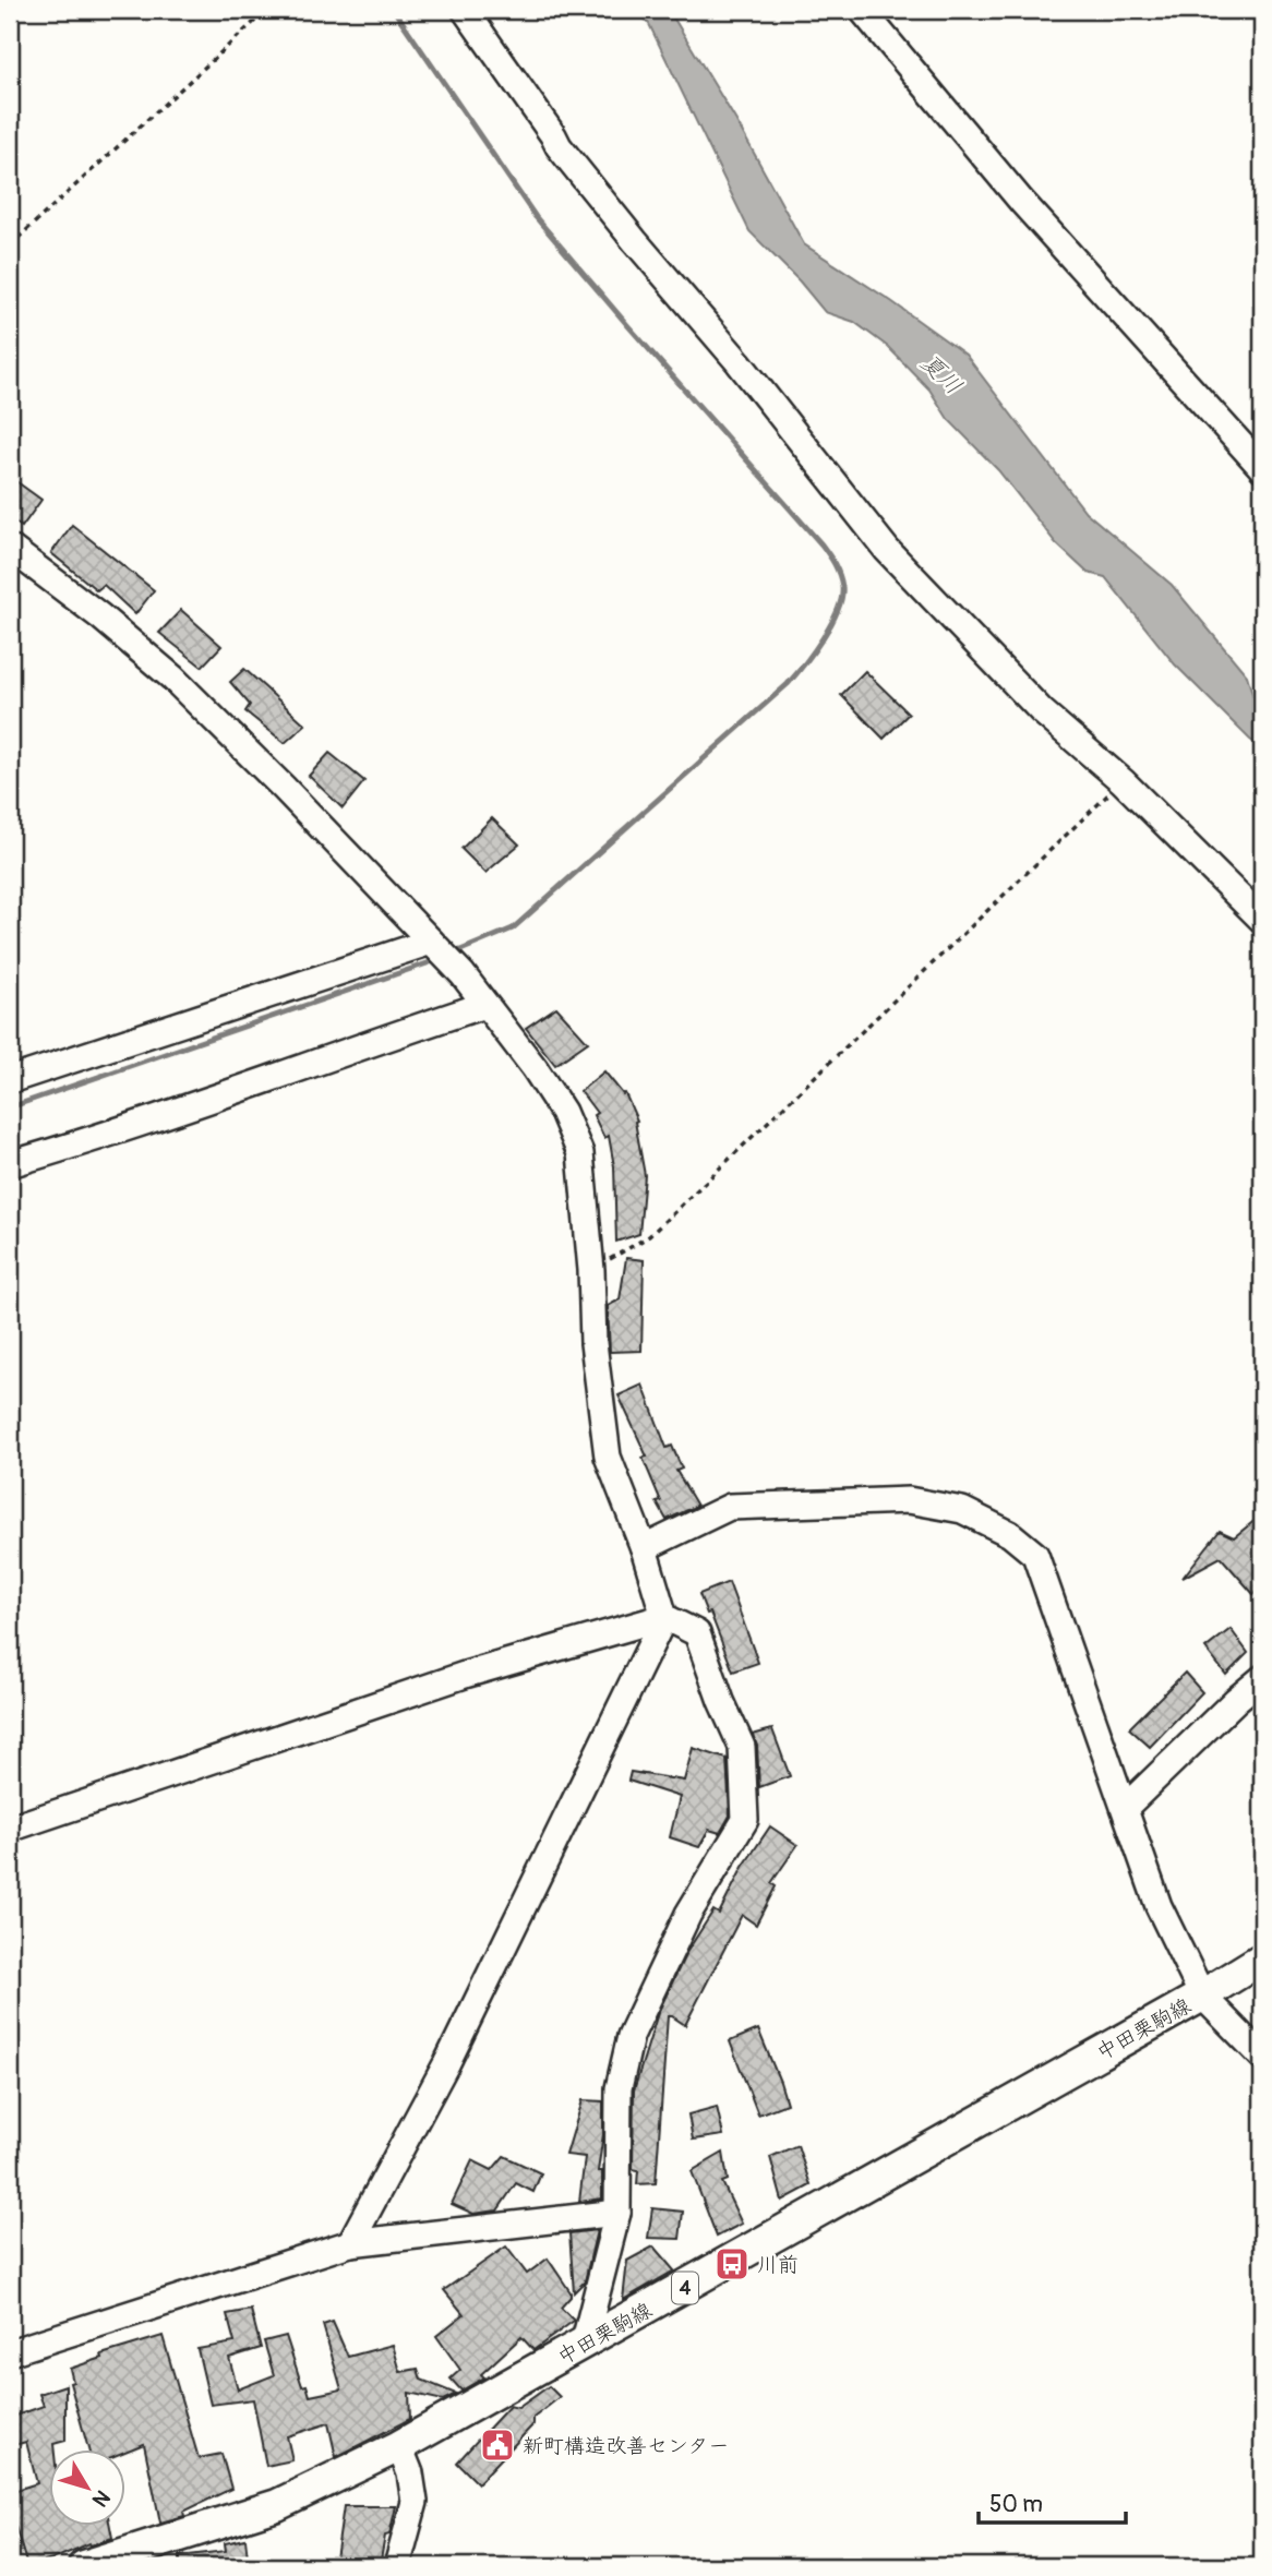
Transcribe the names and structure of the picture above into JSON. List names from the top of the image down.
{
  "streets": {
    "main road": ["中田栗駒線", "4"]
  },
  "water": ["夏川"],
  "places": {
    "bus stop": ["川前"],
    "public building": ["新町構造改善センター"]
  },
  "scale_bar": "50 m",
  "north": "bottom right"
}
